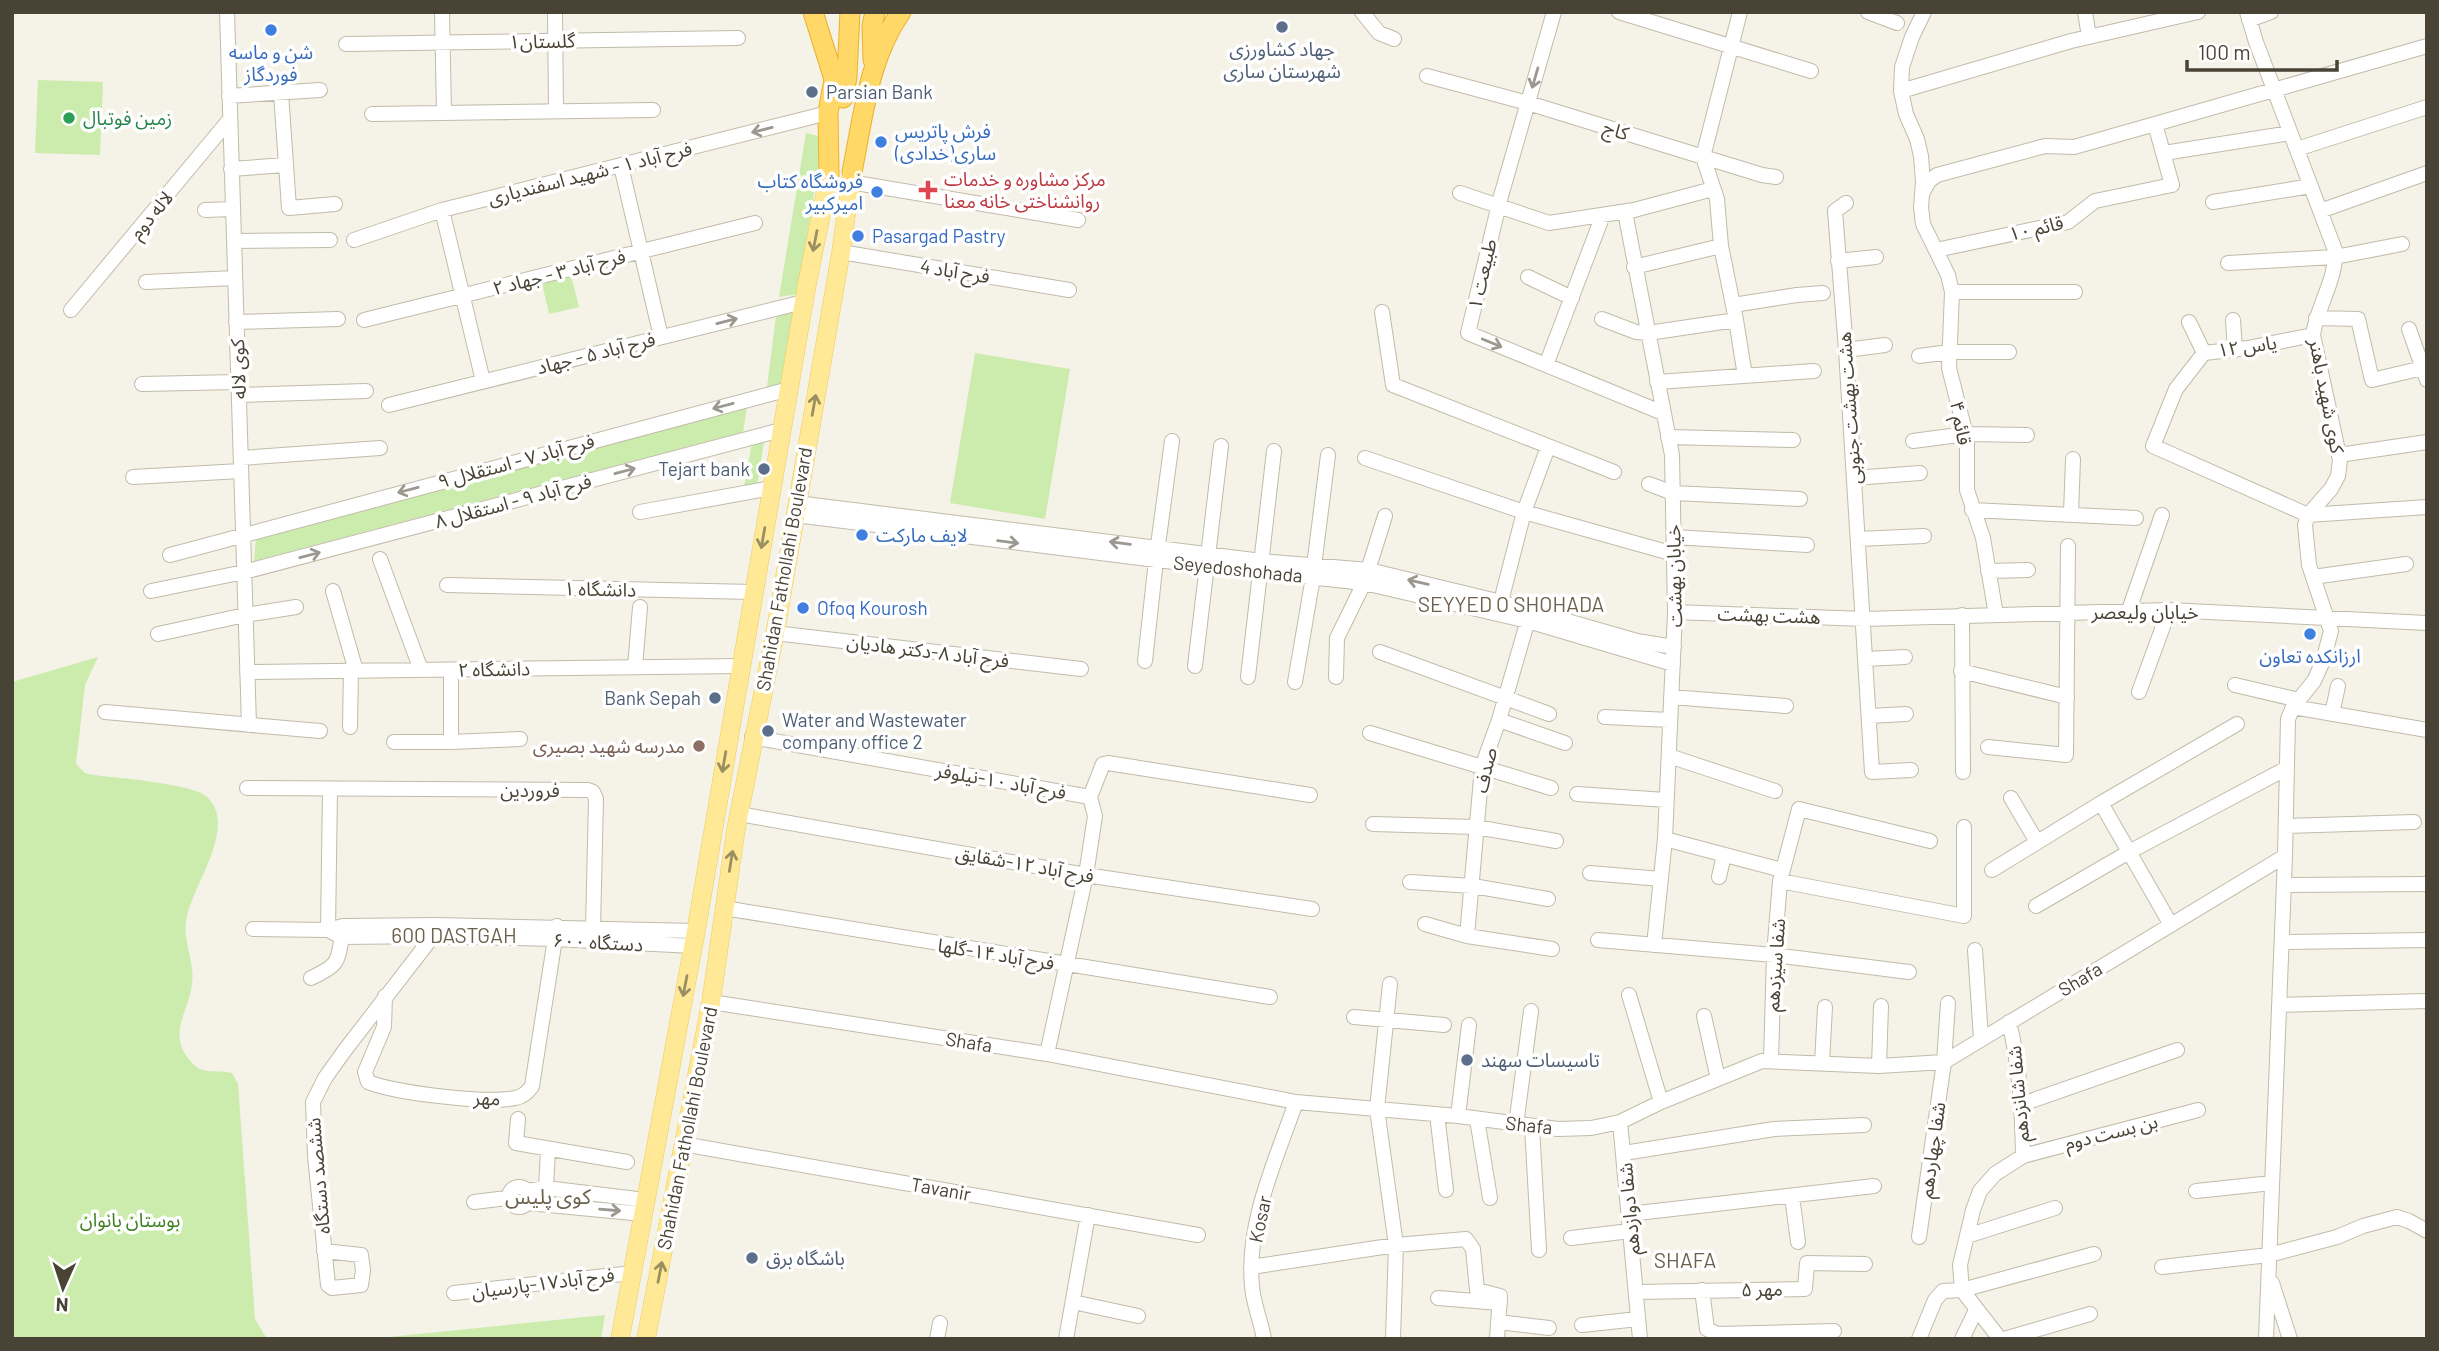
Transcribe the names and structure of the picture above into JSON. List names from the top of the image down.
{
  "streets": {
    "highway": ["Shahidan Fathollahi Boulevard"],
    "street": [
      "گلستان۱",
      "کاج",
      "فرح آباد ۱ - شهید اسفندیاری",
      "لاله دوم",
      "قائم ۱۰",
      "فرح آباد 4",
      "فرح آباد ۳ - جهاد ۲",
      "طبیعت ۱",
      "یاس ۱۲",
      "فرح آباد ۵ - جهاد",
      "کوی لاله",
      "کوی شهید باهنر",
      "هشت بهشت جنوبی",
      "قائم ۴",
      "فرح آباد ۷ - استقلال ۹",
      "فرح آباد ۹ - استقلال ۸",
      "Seyedoshohada",
      "خیابان بهشت",
      "دانشگاه ۱",
      "خیابان ولیعصر",
      "هشت بهشت",
      "فرح آباد ۸-دکتر هادیان",
      "دانشگاه ۲",
      "صدف",
      "فرح آباد ۱۰-نیلوفر",
      "فروردین",
      "فرح آباد ۱۲-شقایق",
      "۶۰۰ دستگاه",
      "فرح آباد ۱۴-گلها",
      "شفا سیزدهم",
      "Shafa",
      "شفا شانزدهم",
      "مهر",
      "بن بست دوم",
      "شفا چهاردهم",
      "ششصد دستگاه",
      "Tavanir",
      "شفا دوازدهم",
      "Kosar",
      "فرح آباد۱۷-پارسیان",
      "مهر ۵"
    ]
  },
  "crossings": [
    ["کاج", "طبیعت ۱"],
    ["فرح آباد ۱ - شهید اسفندیاری", "Shahidan Fathollahi Boulevard"],
    ["لاله دوم", "کوی لاله"],
    ["قائم ۱۰", "قائم ۴"],
    ["فرح آباد 4", "Shahidan Fathollahi Boulevard"],
    ["طبیعت ۱", "خیابان بهشت"],
    ["یاس ۱۲", "کوی شهید باهنر"],
    ["فرح آباد ۵ - جهاد", "Shahidan Fathollahi Boulevard"],
    ["کوی لاله", "فرح آباد ۷ - استقلال ۹"],
    ["کوی لاله", "فرح آباد ۹ - استقلال ۸"],
    ["کوی لاله", "دانشگاه ۲"],
    ["هشت بهشت جنوبی", "خیابان ولیعصر"],
    ["هشت بهشت جنوبی", "هشت بهشت"],
    ["قائم ۴", "خیابان ولیعصر"],
    ["فرح آباد ۷ - استقلال ۹", "Shahidan Fathollahi Boulevard"],
    ["فرح آباد ۹ - استقلال ۸", "Shahidan Fathollahi Boulevard"],
    ["Shahidan Fathollahi Boulevard", "Seyedoshohada"],
    ["Shahidan Fathollahi Boulevard", "دانشگاه ۱"],
    ["Shahidan Fathollahi Boulevard", "فرح آباد ۸-دکتر هادیان"],
    ["Shahidan Fathollahi Boulevard", "دانشگاه ۲"],
    ["Shahidan Fathollahi Boulevard", "فرح آباد ۱۰-نیلوفر"],
    ["Shahidan Fathollahi Boulevard", "فرح آباد ۱۲-شقایق"],
    ["Shahidan Fathollahi Boulevard", "۶۰۰ دستگاه"],
    ["Shahidan Fathollahi Boulevard", "فرح آباد ۱۴-گلها"],
    ["Shahidan Fathollahi Boulevard", "Shafa"],
    ["Shahidan Fathollahi Boulevard", "Tavanir"],
    ["Shahidan Fathollahi Boulevard", "فرح آباد۱۷-پارسیان"],
    ["Seyedoshohada", "خیابان بهشت"],
    ["Seyedoshohada", "صدف"],
    ["خیابان بهشت", "هشت بهشت"],
    ["خیابان ولیعصر", "هشت بهشت"],
    ["فروردین", "۶۰۰ دستگاه"],
    ["۶۰۰ دستگاه", "مهر"],
    ["۶۰۰ دستگاه", "ششصد دستگاه"],
    ["شفا سیزدهم", "Shafa"],
    ["Shafa", "شفا شانزدهم"],
    ["Shafa", "شفا چهاردهم"],
    ["Shafa", "شفا دوازدهم"],
    ["Shafa", "Kosar"],
    ["شفا شانزدهم", "بن بست دوم"],
    ["مهر", "ششصد دستگاه"],
    ["شفا دوازدهم", "مهر ۵"]
  ],
  "one_way": ["فرح آباد ۱ - شهید اسفندیاری", "طبیعت ۱"],
  "districts": [
    "SEYYED O SHOHADA",
    "600 DASTGAH",
    "کوی پلیس",
    "SHAFA"
  ],
  "parks": ["بوستان بانوان"],
  "places": {
    "other": [
      "جهاد کشاورزی شهرستان ساری",
      "شن و ماسه فوردگاز",
      "Parsian Bank",
      "زمین فوتبال",
      "فرش پاتریس (خدادی)ساری",
      "فروشگاه کتاب امیرکبیر",
      "Pasargad Pastry",
      "Tejart bank",
      "لایف مارکت",
      "Ofoq Kourosh",
      "ارزانکده تعاون",
      "Bank Sepah",
      "Water and Wastewater company office 2",
      "مدرسه شهید بصیری",
      "تاسیسات سهند",
      "باشگاه برق"
    ],
    "health": ["مرکز مشاوره و خدمات روانشناختی خانه معنا"]
  },
  "scale_bar": "100 m",
  "north": "bottom"
}
